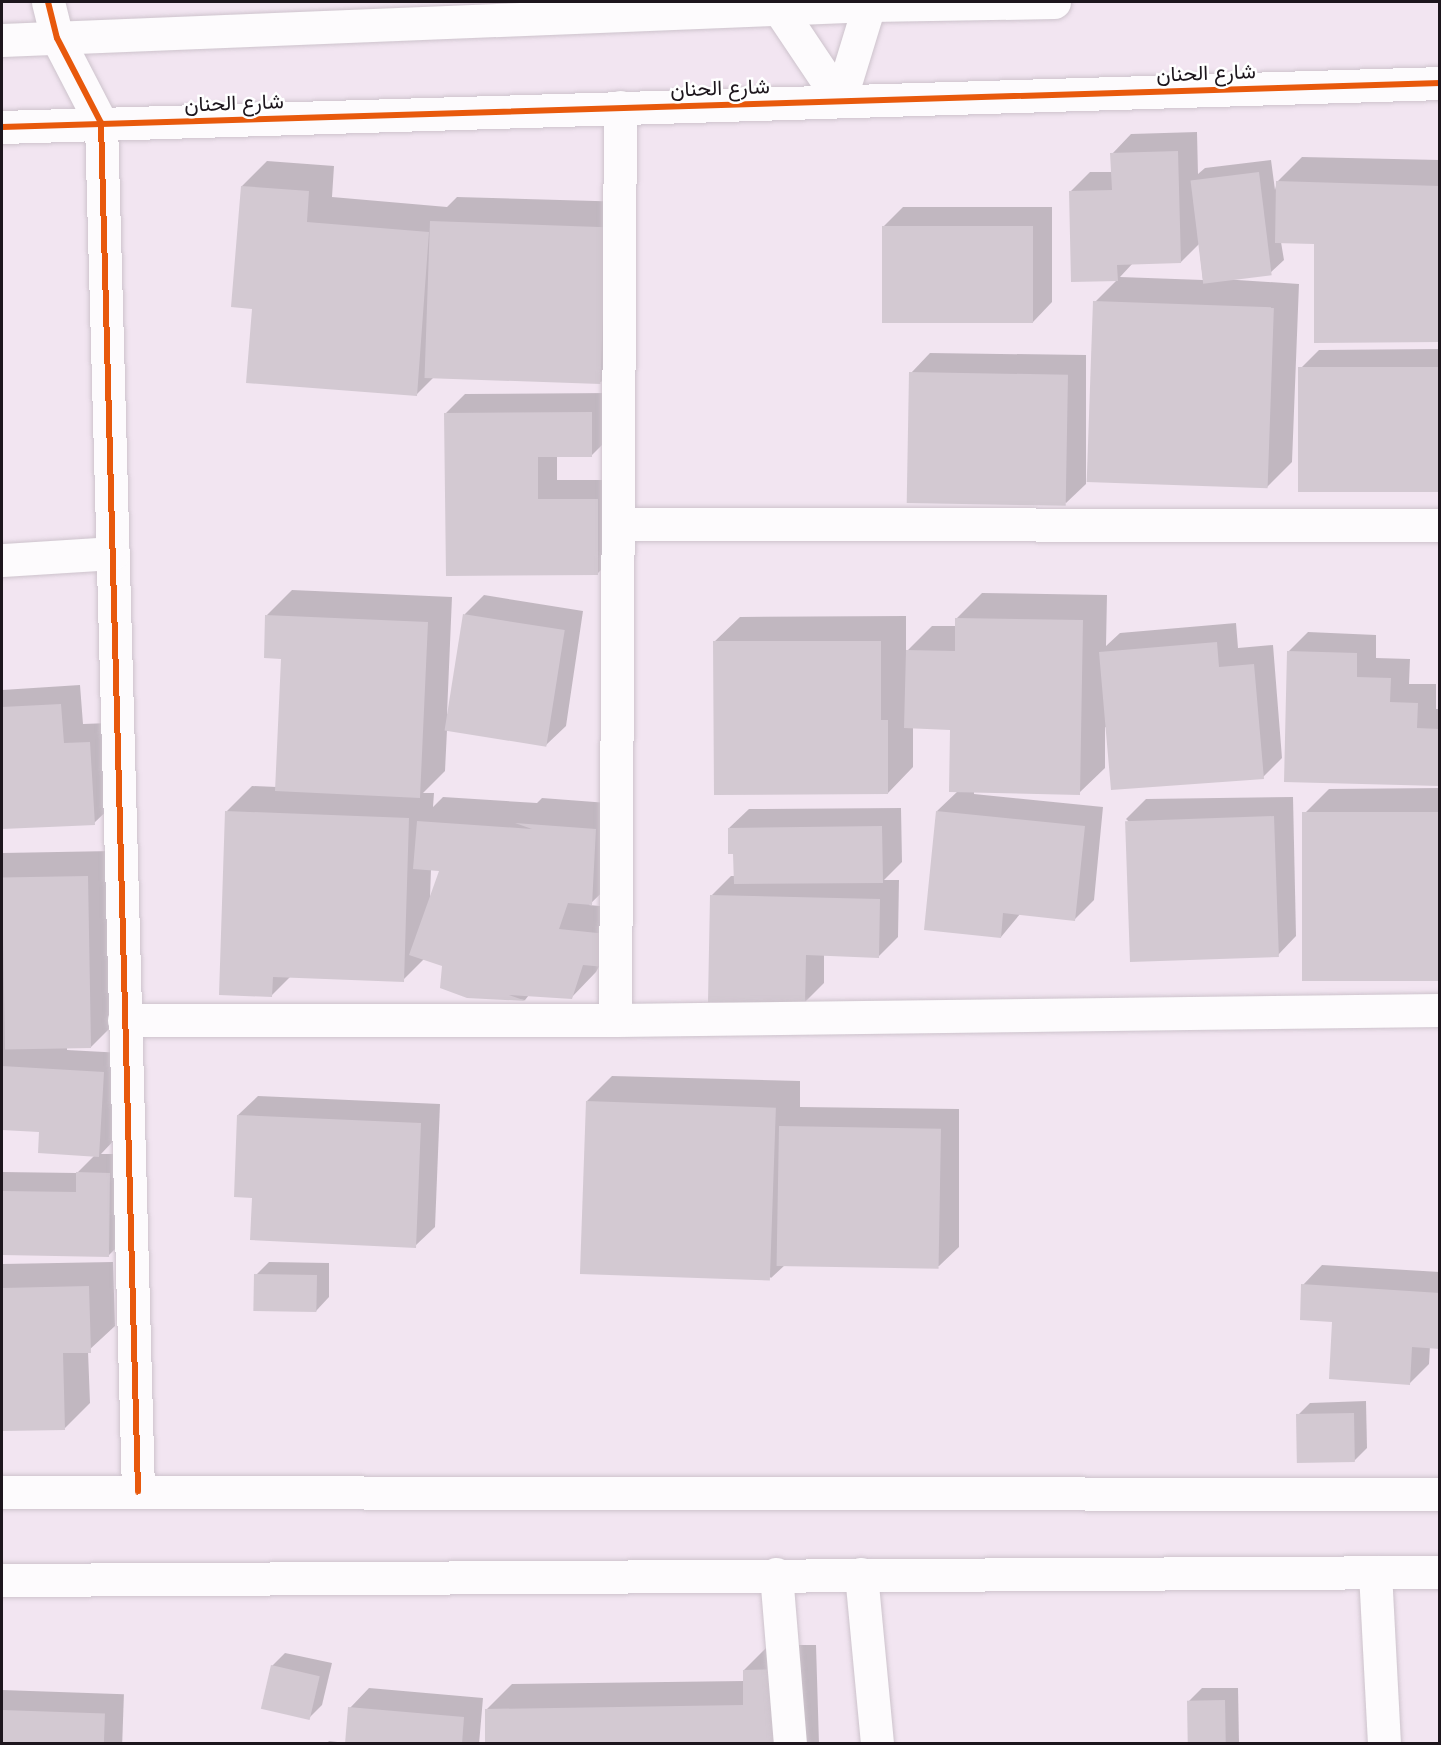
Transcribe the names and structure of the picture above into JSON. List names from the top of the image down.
{
  "streets": {
    "street": ["شارع الحنان"]
  }
}
